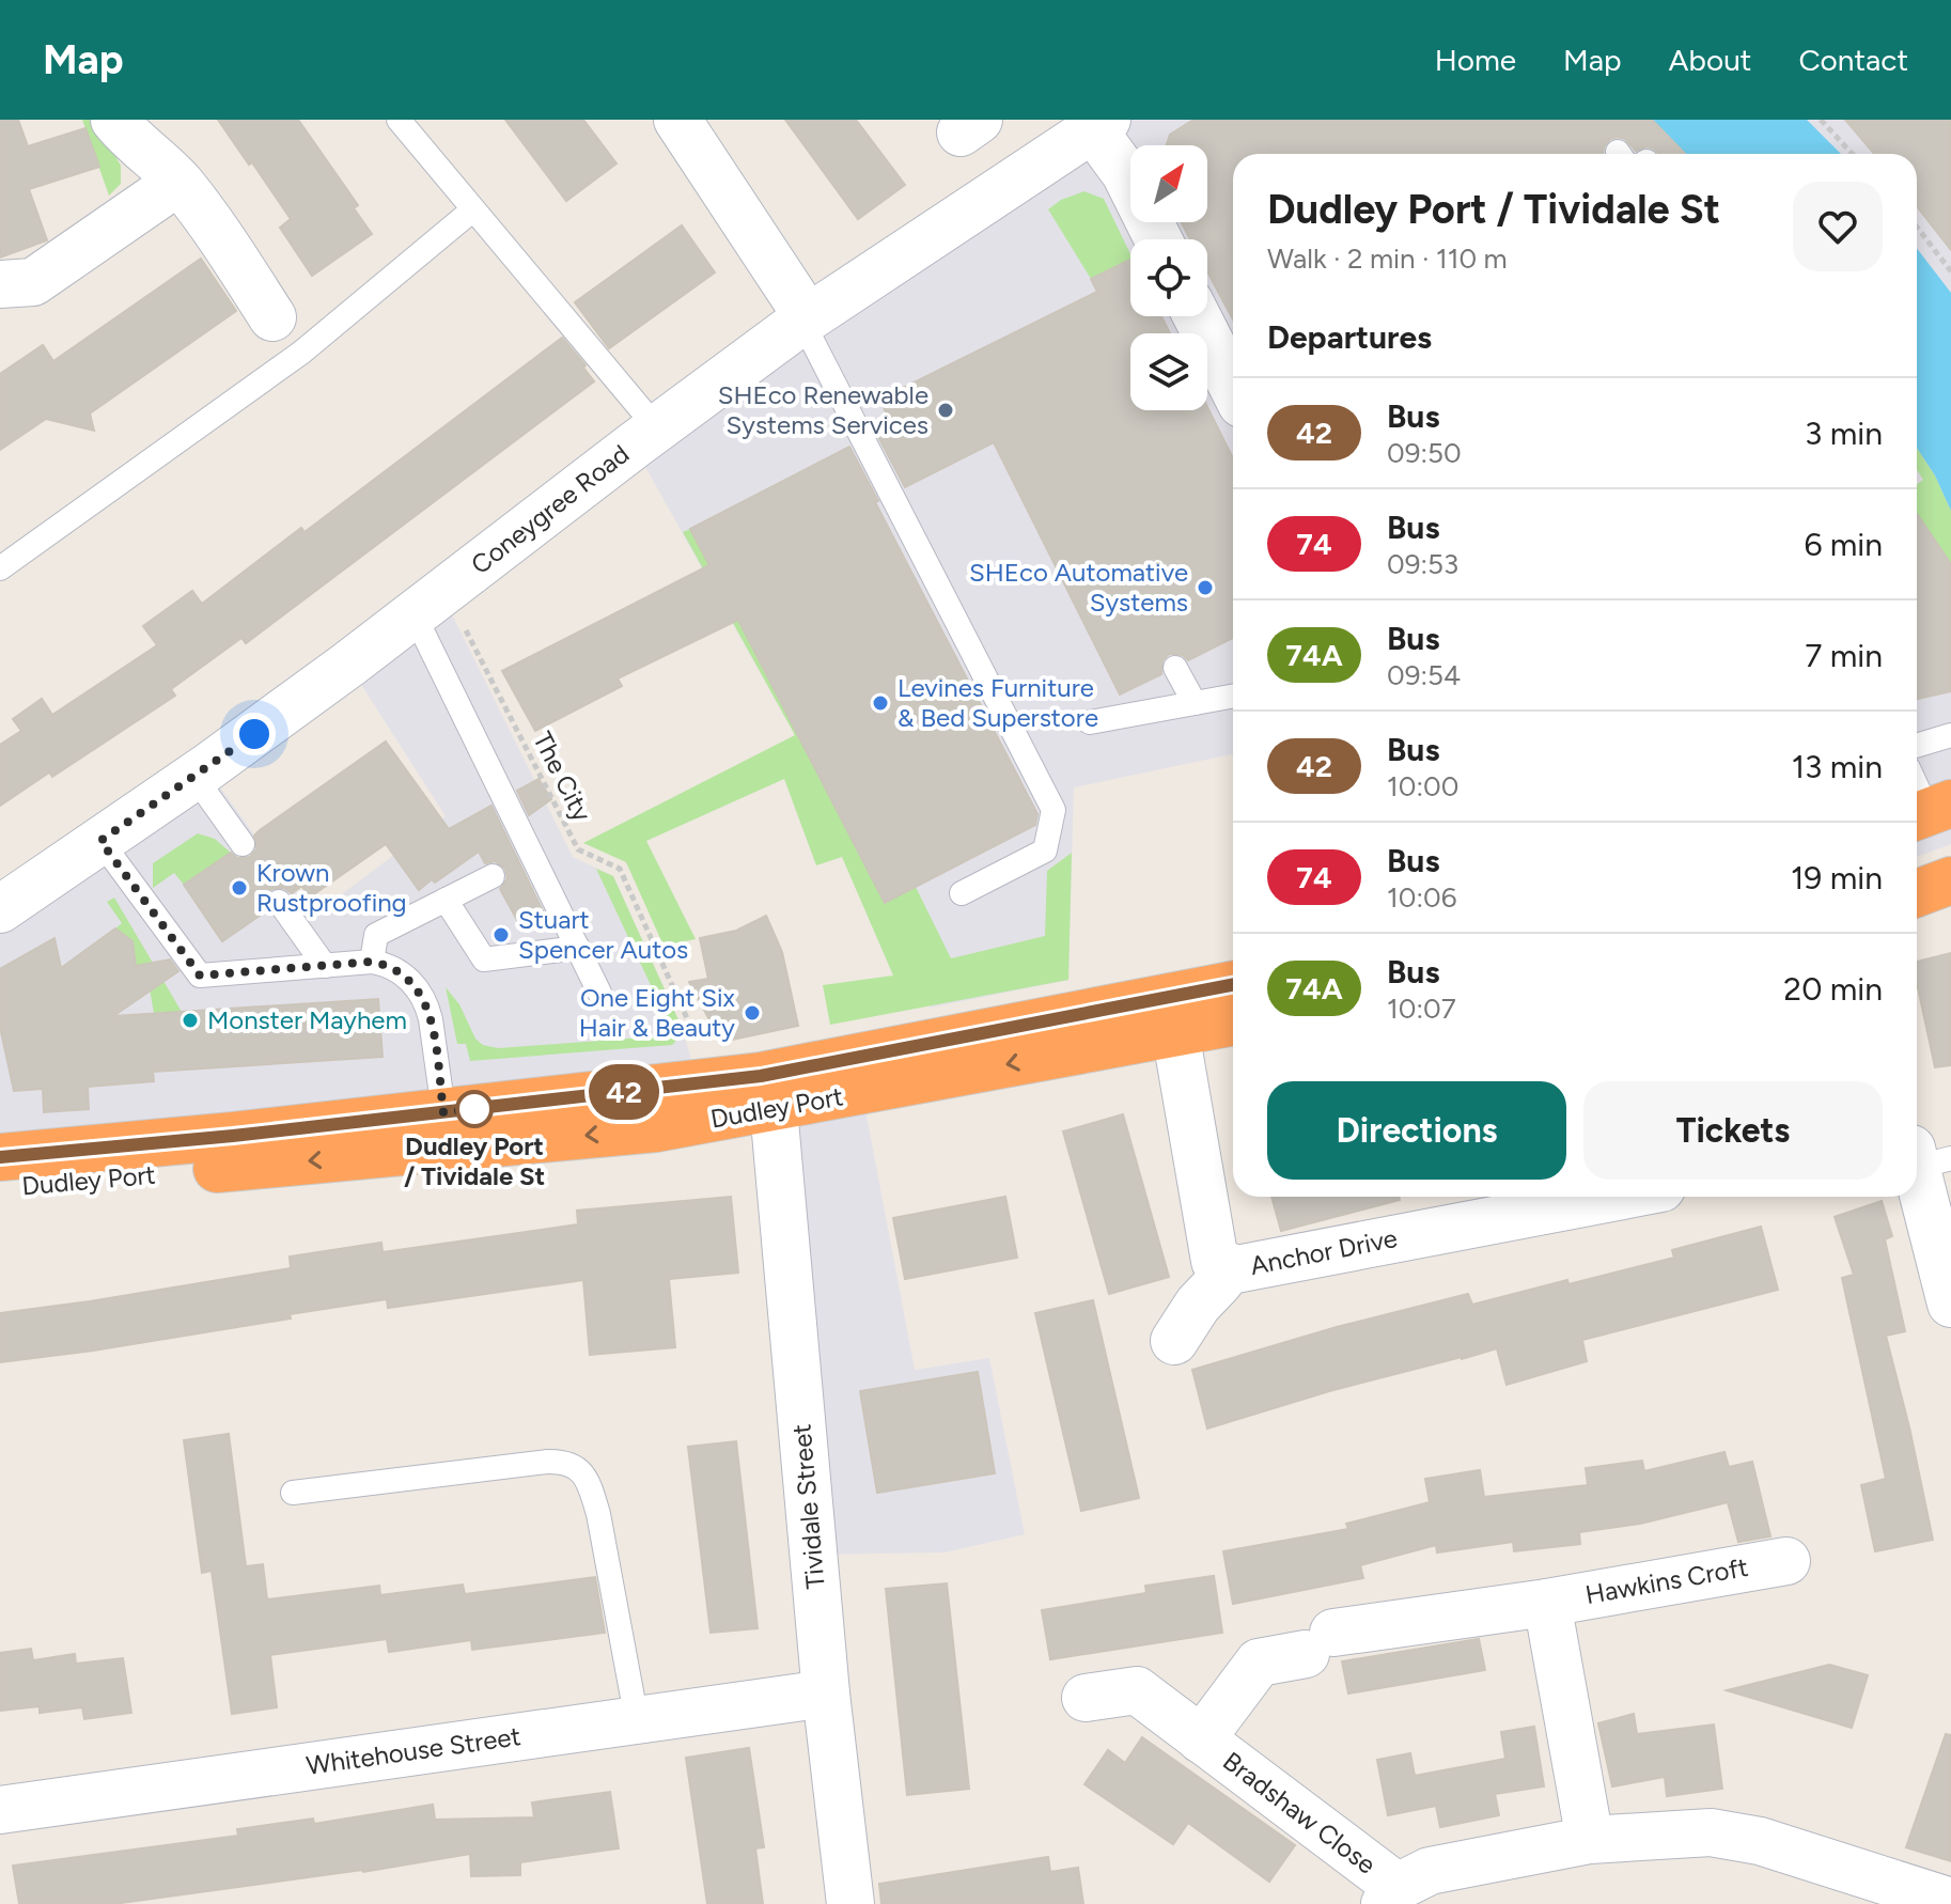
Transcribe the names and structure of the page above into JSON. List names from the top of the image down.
{
  "streets": {
    "highway": ["Dudley Port"],
    "street": [
      "Coneygree Road",
      "Anchor Drive",
      "Tividale Street",
      "Hawkins Croft",
      "Whitehouse Street",
      "Bradshaw Close"
    ],
    "path": ["The City"]
  },
  "crossings": [
    ["Coneygree Road", "The City"],
    ["Dudley Port", "Anchor Drive"],
    ["Dudley Port", "Tividale Street"],
    ["Tividale Street", "Whitehouse Street"],
    ["Hawkins Croft", "Bradshaw Close"]
  ],
  "places": [
    "SHEco Renewable Systems Services",
    "SHEco Automative Systems",
    "Levines Furniture & Bed Superstore",
    "Krown Rustproofing",
    "Stuart Spencer Autos",
    "One Eight Six Hair & Beauty",
    "Monster Mayhem",
    "Dudley Port / Tividale St"
  ],
  "lines": ["bus line 42"],
  "north": "top right",
  "page": {
    "header": "Map",
    "nav": [
      "Home",
      "Map",
      "About",
      "Contact"
    ],
    "on_map": "42",
    "heading": [
      ["Dudley Port / Tividale St", "Walk · 2 min · 110 m"],
      "Departures"
    ],
    "list": [
      {
        "mark": "42",
        "name": "Bus",
        "note": "09:50",
        "value": "3 min"
      },
      {
        "mark": "74",
        "name": "Bus",
        "note": "09:53",
        "value": "6 min"
      },
      {
        "mark": "74A",
        "name": "Bus",
        "note": "09:54",
        "value": "7 min"
      },
      {
        "mark": "42",
        "name": "Bus",
        "note": "10:00",
        "value": "13 min"
      },
      {
        "mark": "74",
        "name": "Bus",
        "note": "10:06",
        "value": "19 min"
      },
      {
        "mark": "74A",
        "name": "Bus",
        "note": "10:07",
        "value": "20 min"
      }
    ],
    "buttons": ["Directions", "Tickets"]
  }
}
